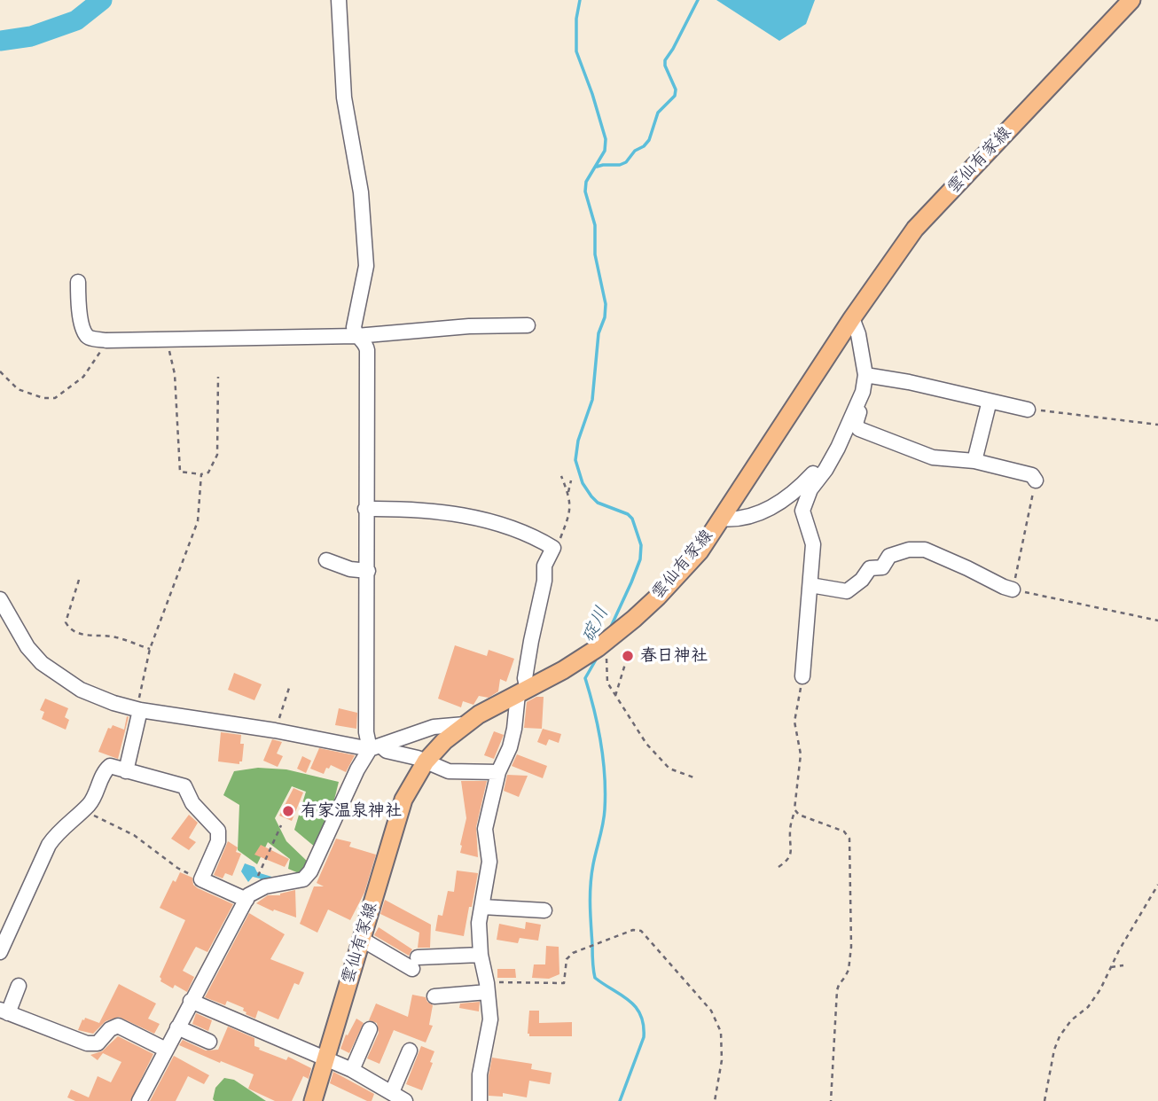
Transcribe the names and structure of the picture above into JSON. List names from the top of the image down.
{
  "streets": {
    "main road": ["雲仙有家線"]
  },
  "water": ["碇川"],
  "places": ["春日神社", "有家温泉神社"]
}
